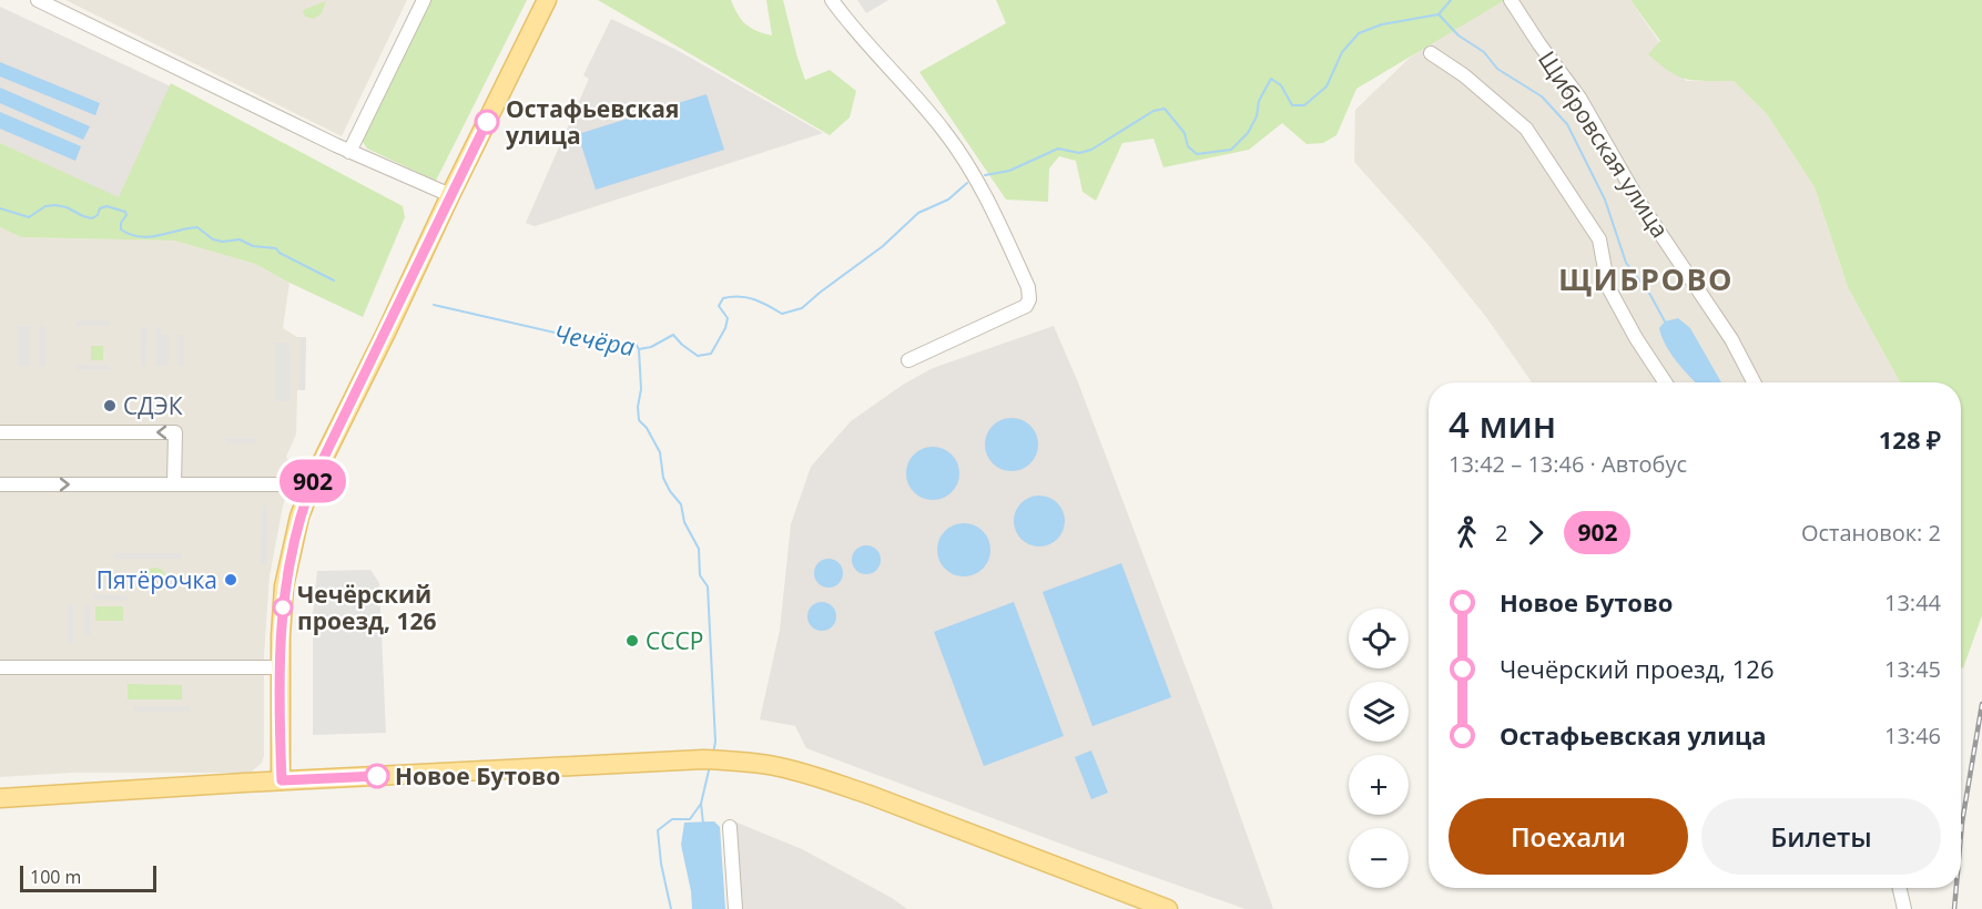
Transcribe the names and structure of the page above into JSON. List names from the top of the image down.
{
  "streets": {
    "street": ["Щибровская улица"]
  },
  "districts": ["ЩИБРОВО"],
  "water": ["Чечёра"],
  "places": [
    "Остафьевская улица",
    "СДЭК",
    "Пятёрочка",
    "Чечёрский проезд, 126",
    "СССР",
    "Новое Бутово"
  ],
  "lines": ["bus line 902"],
  "scale_bar": "100 m",
  "page": {
    "on_map": "902",
    "heading": ["4 мин", "13:42 – 13:46 · Автобус", "128 ₽"],
    "legs": ["2", "902", "Остановок: 2"],
    "list": [
      {
        "name": "Новое Бутово",
        "value": "13:44"
      },
      {
        "name": "Чечёрский проезд, 126",
        "value": "13:45"
      },
      {
        "name": "Остафьевская улица",
        "value": "13:46"
      }
    ],
    "map_buttons": ["+", "−"],
    "buttons": ["Поехали", "Билеты"],
    "scale": "100 m"
  }
}
